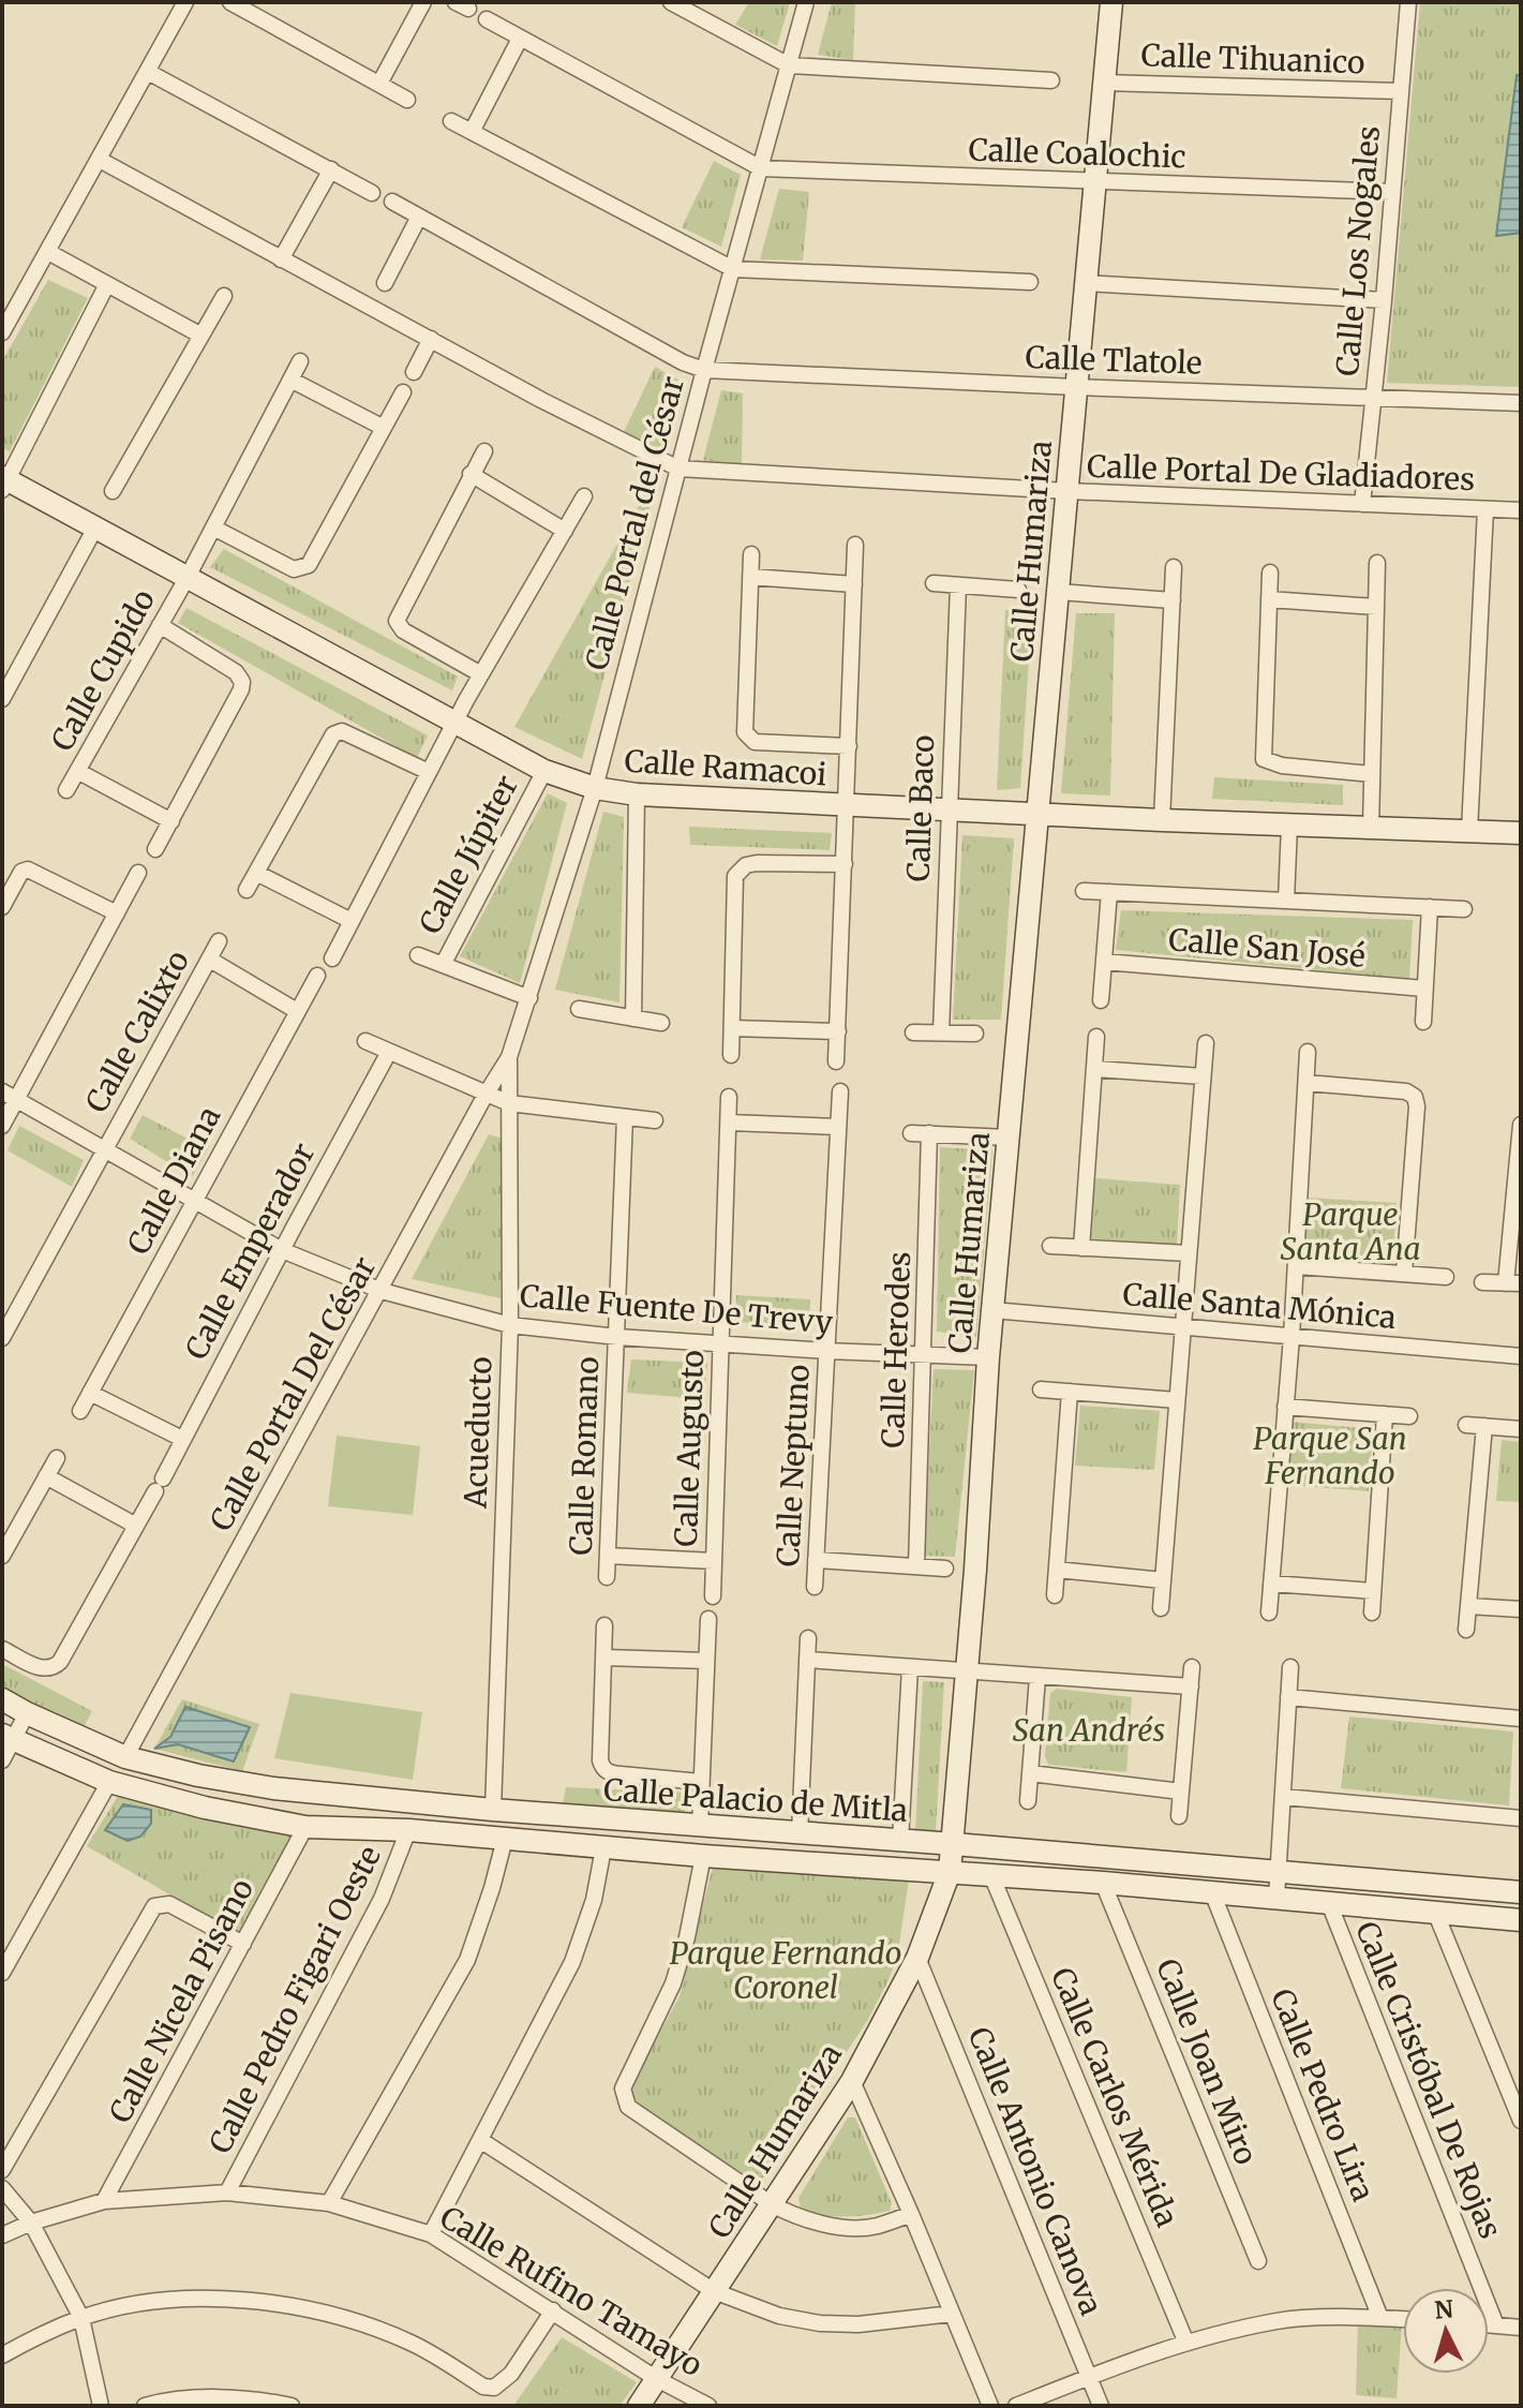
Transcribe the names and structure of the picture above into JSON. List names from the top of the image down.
{
  "streets": {
    "street": [
      "Calle Tihuanico",
      "Calle Coalochic",
      "Calle Los Nogales",
      "Calle Tlatole",
      "Calle Portal De Gladiadores",
      "Calle Portal del César",
      "Calle Humariza",
      "Calle Cupido",
      "Calle Ramacoi",
      "Calle Baco",
      "Calle Júpiter",
      "Calle San José",
      "Calle Calixto",
      "Calle Diana",
      "Calle Emperador",
      "Calle Santa Mónica",
      "Calle Fuente De Trevy",
      "Calle Herodes",
      "Calle Portal Del César",
      "Acueducto",
      "Calle Augusto",
      "Calle Romano",
      "Calle Neptuno",
      "Calle Palacio de Mitla",
      "Calle Pedro Figari Oeste",
      "Calle Nicela Pisano",
      "Calle Joan Miro",
      "Calle Cristóbal De Rojas",
      "Calle Pedro Lira",
      "Calle Carlos Mérida",
      "Calle Antonio Canova",
      "Calle Rufino Tamayo"
    ]
  },
  "crossings": [
    ["Calle Tihuanico", "Calle Los Nogales"],
    ["Calle Tihuanico", "Calle Humariza"],
    ["Calle Coalochic", "Calle Los Nogales"],
    ["Calle Coalochic", "Calle Portal del César"],
    ["Calle Coalochic", "Calle Humariza"],
    ["Calle Los Nogales", "Calle Tlatole"],
    ["Calle Los Nogales", "Calle Portal De Gladiadores"],
    ["Calle Tlatole", "Calle Portal del César"],
    ["Calle Tlatole", "Calle Humariza"],
    ["Calle Portal De Gladiadores", "Calle Portal del César"],
    ["Calle Portal De Gladiadores", "Calle Humariza"],
    ["Calle Portal del César", "Calle Ramacoi"],
    ["Calle Portal del César", "Calle Portal Del César"],
    ["Calle Portal del César", "Acueducto"],
    ["Calle Humariza", "Calle Ramacoi"],
    ["Calle Humariza", "Calle Santa Mónica"],
    ["Calle Humariza", "Calle Fuente De Trevy"],
    ["Calle Humariza", "Calle Palacio de Mitla"],
    ["Calle Humariza", "Calle Antonio Canova"],
    ["Calle Humariza", "Calle Rufino Tamayo"],
    ["Calle Cupido", "Calle Ramacoi"],
    ["Calle Ramacoi", "Calle Baco"],
    ["Calle Ramacoi", "Calle Júpiter"],
    ["Calle Ramacoi", "Calle San José"],
    ["Calle Calixto", "Calle Fuente De Trevy"],
    ["Calle Diana", "Calle Fuente De Trevy"],
    ["Calle Emperador", "Calle Fuente De Trevy"],
    ["Calle Fuente De Trevy", "Calle Herodes"],
    ["Calle Fuente De Trevy", "Calle Portal Del César"],
    ["Calle Fuente De Trevy", "Acueducto"],
    ["Calle Fuente De Trevy", "Calle Augusto"],
    ["Calle Fuente De Trevy", "Calle Romano"],
    ["Calle Fuente De Trevy", "Calle Neptuno"],
    ["Calle Portal Del César", "Acueducto"],
    ["Calle Portal Del César", "Calle Palacio de Mitla"],
    ["Acueducto", "Calle Palacio de Mitla"],
    ["Calle Palacio de Mitla", "Calle Pedro Figari Oeste"],
    ["Calle Palacio de Mitla", "Calle Nicela Pisano"],
    ["Calle Palacio de Mitla", "Calle Joan Miro"],
    ["Calle Palacio de Mitla", "Calle Cristóbal De Rojas"],
    ["Calle Palacio de Mitla", "Calle Pedro Lira"],
    ["Calle Palacio de Mitla", "Calle Carlos Mérida"],
    ["Calle Pedro Figari Oeste", "Calle Rufino Tamayo"],
    ["Calle Nicela Pisano", "Calle Rufino Tamayo"]
  ],
  "parks": [
    "Parque Santa Ana",
    "Parque San Fernando",
    "San Andrés",
    "Parque Fernando Coronel"
  ],
  "north": "top"
}
